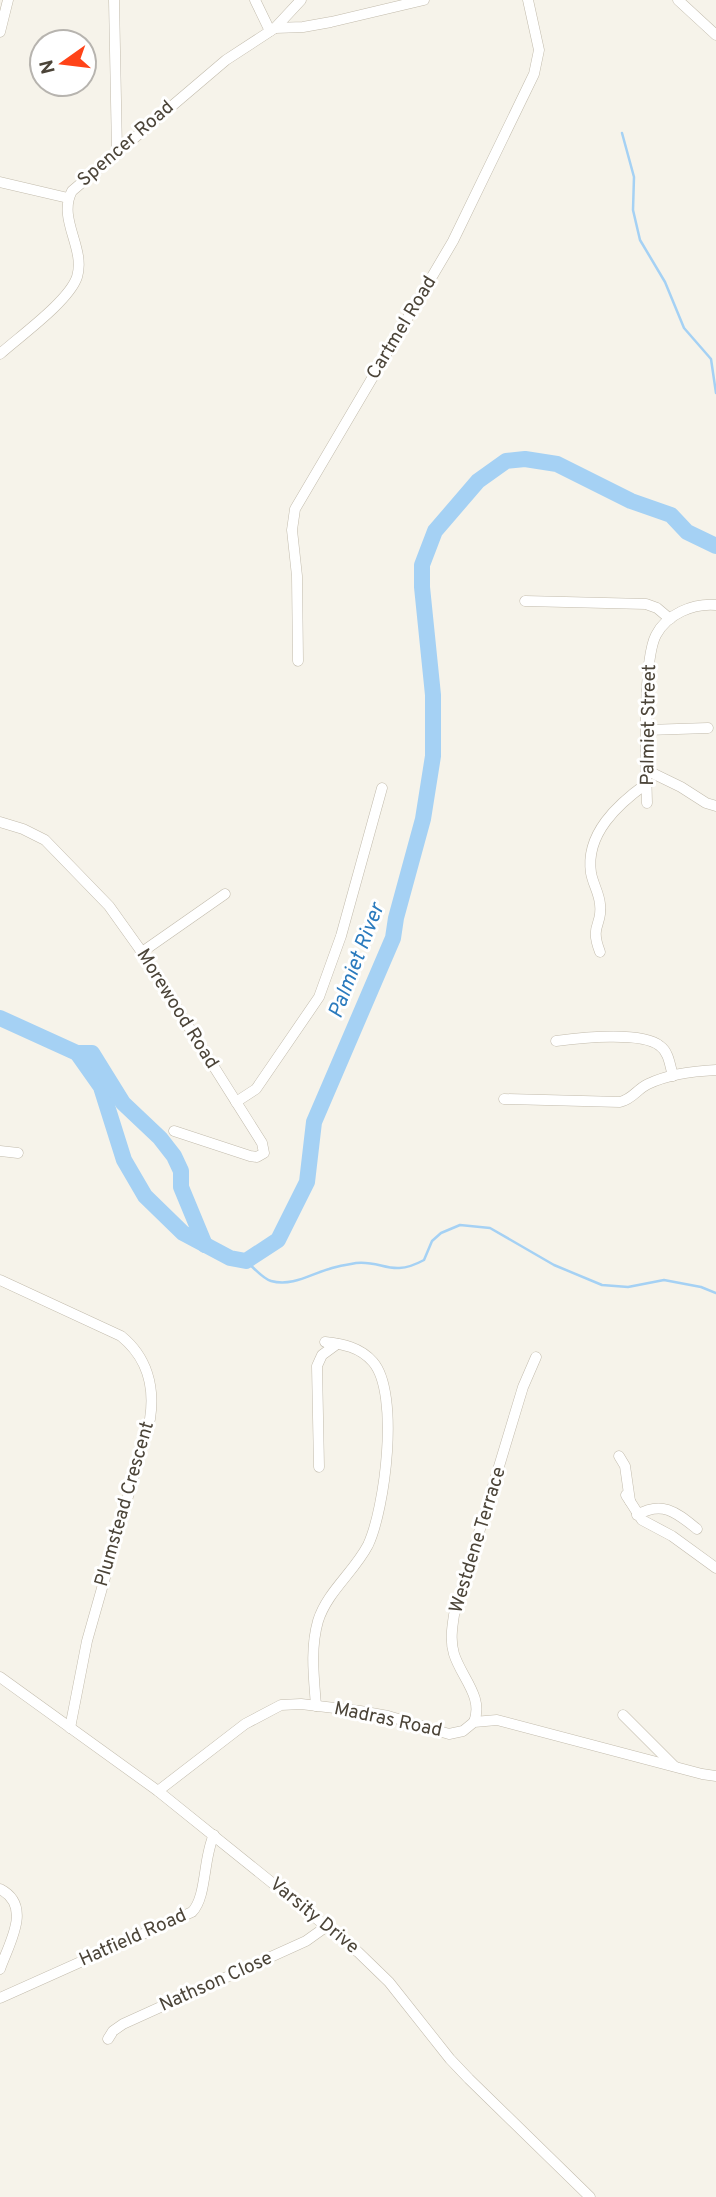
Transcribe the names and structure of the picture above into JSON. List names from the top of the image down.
{
  "streets": {
    "street": [
      "Spencer Road",
      "Cartmel Road",
      "Palmiet Street",
      "Morewood Road",
      "Plumstead Crescent",
      "Westdene Terrace",
      "Madras Road",
      "Varsity Drive",
      "Hatfield Road",
      "Nathson Close"
    ]
  },
  "crossings": [
    ["Plumstead Crescent", "Varsity Drive"],
    ["Westdene Terrace", "Madras Road"],
    ["Madras Road", "Varsity Drive"],
    ["Varsity Drive", "Hatfield Road"],
    ["Varsity Drive", "Nathson Close"]
  ],
  "water": ["Palmiet River"],
  "north": "left"
}
